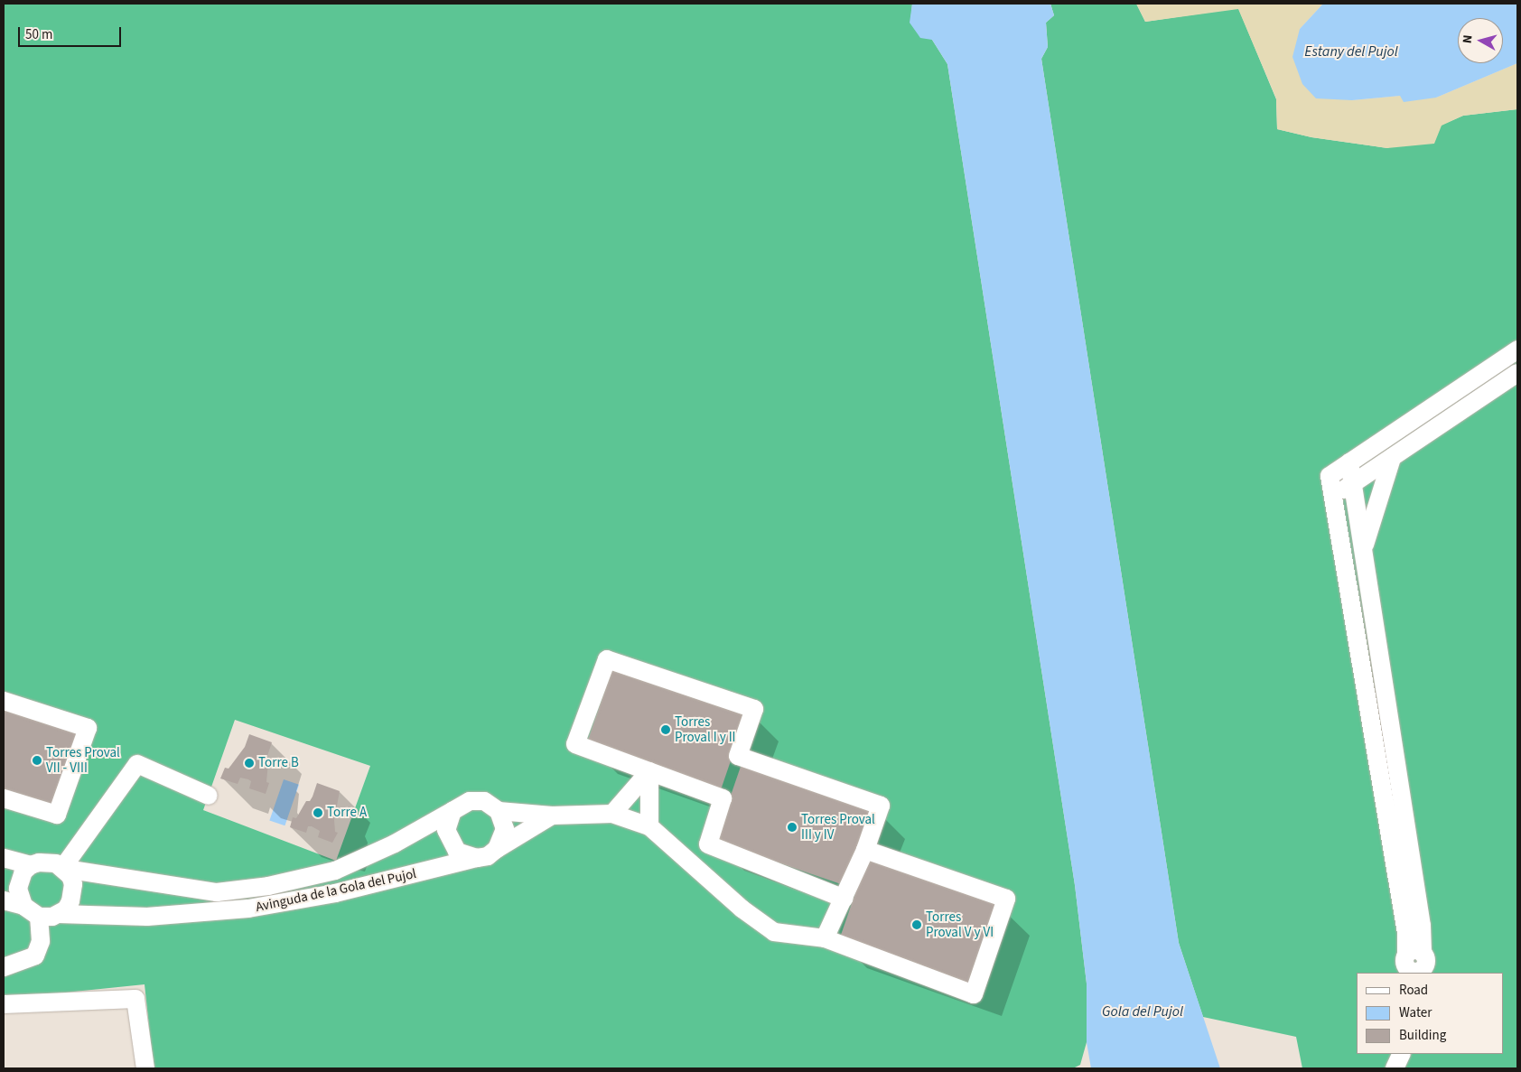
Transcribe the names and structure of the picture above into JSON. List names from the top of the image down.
{
  "streets": {
    "street": ["Avinguda de la Gola del Pujol"]
  },
  "water": ["Estany del Pujol", "Gola del Pujol"],
  "places": [
    "Torres Proval I y II",
    "Torres Proval VII - VIII",
    "Torre B",
    "Torre A",
    "Torres Proval III y IV",
    "Torres Proval V y VI"
  ],
  "legend": ["Road", "Water", "Building"],
  "scale_bar": "50 m",
  "north": "left"
}
